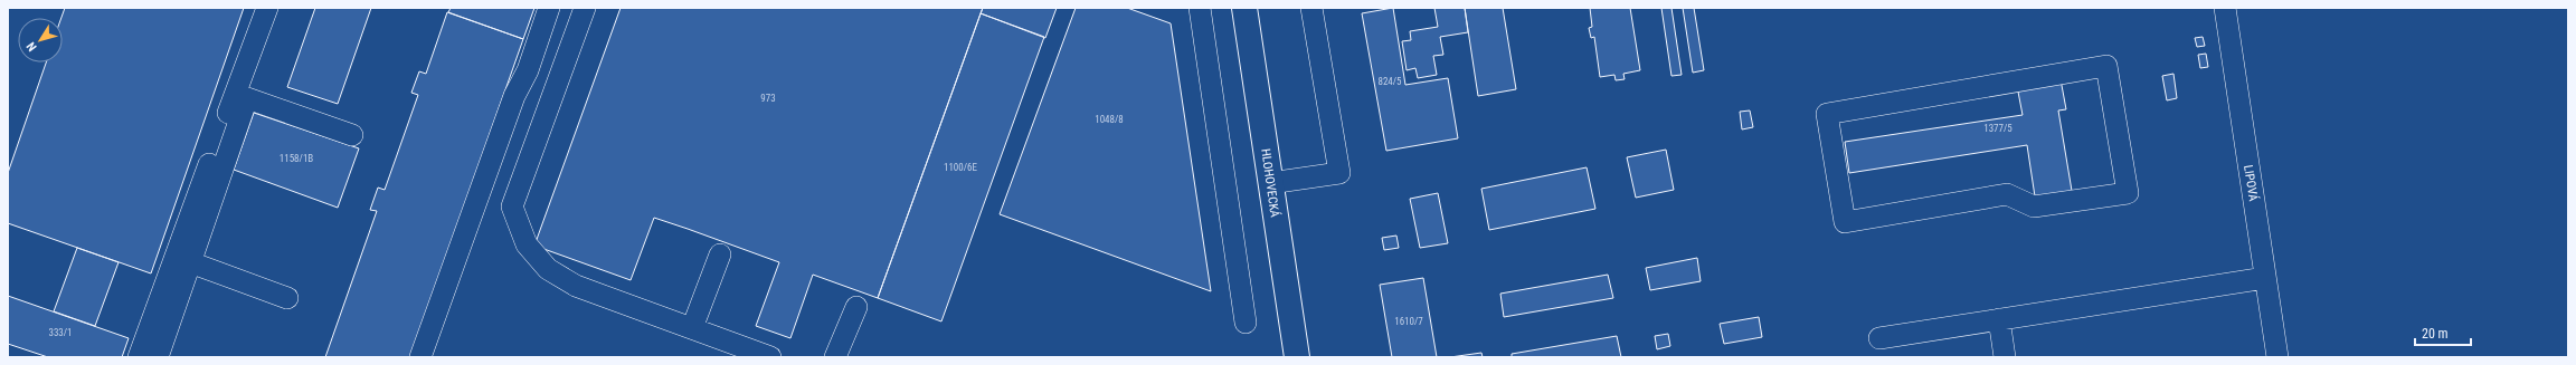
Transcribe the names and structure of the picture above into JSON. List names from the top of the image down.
{
  "streets": {
    "main road": ["HLOHOVECKÁ"],
    "street": ["LIPOVÁ"]
  },
  "house_numbers": [
    "824/5",
    "973",
    "1048/8",
    "1377/5",
    "1158/1B",
    "1100/6E",
    "1610/7",
    "333/1"
  ],
  "scale_bar": "20 m",
  "north": "bottom left"
}
